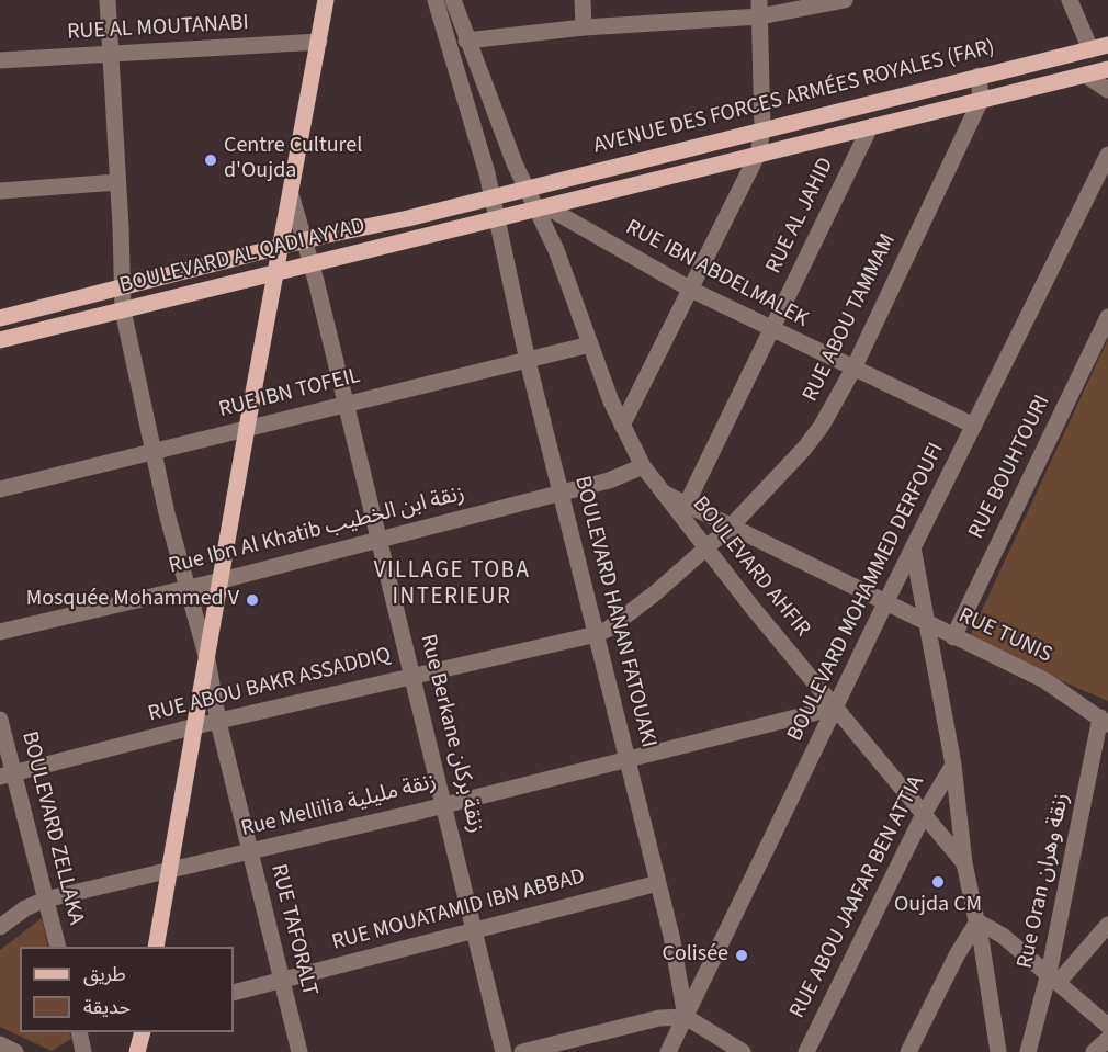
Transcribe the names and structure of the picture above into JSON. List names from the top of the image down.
{
  "streets": {
    "main road": ["AVENUE DES FORCES ARMÉES ROYALES (FAR)", "BOULEVARD AL QADI AYYAD"],
    "street": [
      "RUE AL MOUTANABI",
      "RUE AL JAHID",
      "RUE IBN ABDELMALEK",
      "RUE ABOU TAMMAM",
      "RUE IBN TOFEIL",
      "RUE BOUHTOURI",
      "Rue Ibn Al Khatib زنقة ابن الخطيب",
      "BOULEVARD AHFIR",
      "BOULEVARD MOHAMMED DERFOUFI",
      "BOULEVARD HANAN FATOUAKI",
      "RUE TUNIS",
      "RUE ABOU BAKR ASSADDIQ",
      "Rue Berkane زنقة بركان",
      "Rue Mellilia زنقة مليلية",
      "BOULEVARD ZELLAKA",
      "Rue Oran زنقة وهران",
      "RUE ABOU JAAFAR BEN ATTIA",
      "RUE MOUATAMID IBN ABBAD",
      "RUE TAFORALT"
    ]
  },
  "crossings": [
    ["RUE AL MOUTANABI", "RUE TAFORALT"],
    ["AVENUE DES FORCES ARMÉES ROYALES (FAR)", "BOULEVARD AL QADI AYYAD"],
    ["AVENUE DES FORCES ARMÉES ROYALES (FAR)", "BOULEVARD AHFIR"],
    ["AVENUE DES FORCES ARMÉES ROYALES (FAR)", "BOULEVARD HANAN FATOUAKI"],
    ["RUE AL JAHID", "RUE IBN ABDELMALEK"],
    ["RUE AL JAHID", "RUE TUNIS"],
    ["BOULEVARD AL QADI AYYAD", "BOULEVARD HANAN FATOUAKI"],
    ["BOULEVARD AL QADI AYYAD", "Rue Berkane زنقة بركان"],
    ["BOULEVARD AL QADI AYYAD", "RUE TAFORALT"],
    ["RUE IBN ABDELMALEK", "RUE ABOU TAMMAM"],
    ["RUE IBN ABDELMALEK", "BOULEVARD AHFIR"],
    ["RUE IBN ABDELMALEK", "BOULEVARD MOHAMMED DERFOUFI"],
    ["RUE ABOU TAMMAM", "BOULEVARD AHFIR"],
    ["RUE ABOU TAMMAM", "RUE TUNIS"],
    ["RUE ABOU TAMMAM", "RUE ABOU BAKR ASSADDIQ"],
    ["RUE IBN TOFEIL", "BOULEVARD AHFIR"],
    ["RUE IBN TOFEIL", "BOULEVARD HANAN FATOUAKI"],
    ["RUE IBN TOFEIL", "Rue Berkane زنقة بركان"],
    ["RUE IBN TOFEIL", "RUE TAFORALT"],
    ["RUE BOUHTOURI", "RUE TUNIS"],
    ["Rue Ibn Al Khatib زنقة ابن الخطيب", "BOULEVARD AHFIR"],
    ["Rue Ibn Al Khatib زنقة ابن الخطيب", "BOULEVARD HANAN FATOUAKI"],
    ["Rue Ibn Al Khatib زنقة ابن الخطيب", "Rue Berkane زنقة بركان"],
    ["Rue Ibn Al Khatib زنقة ابن الخطيب", "RUE TAFORALT"],
    ["BOULEVARD AHFIR", "BOULEVARD MOHAMMED DERFOUFI"],
    ["BOULEVARD AHFIR", "RUE TUNIS"],
    ["BOULEVARD AHFIR", "RUE ABOU BAKR ASSADDIQ"],
    ["BOULEVARD AHFIR", "Rue Mellilia زنقة مليلية"],
    ["BOULEVARD AHFIR", "RUE ABOU JAAFAR BEN ATTIA"],
    ["BOULEVARD MOHAMMED DERFOUFI", "BOULEVARD HANAN FATOUAKI"],
    ["BOULEVARD MOHAMMED DERFOUFI", "RUE TUNIS"],
    ["BOULEVARD MOHAMMED DERFOUFI", "Rue Mellilia زنقة مليلية"],
    ["BOULEVARD HANAN FATOUAKI", "RUE ABOU BAKR ASSADDIQ"],
    ["BOULEVARD HANAN FATOUAKI", "Rue Mellilia زنقة مليلية"],
    ["BOULEVARD HANAN FATOUAKI", "RUE MOUATAMID IBN ABBAD"],
    ["RUE TUNIS", "Rue Oran زنقة وهران"],
    ["RUE ABOU BAKR ASSADDIQ", "Rue Berkane زنقة بركان"],
    ["RUE ABOU BAKR ASSADDIQ", "BOULEVARD ZELLAKA"],
    ["RUE ABOU BAKR ASSADDIQ", "RUE TAFORALT"],
    ["Rue Berkane زنقة بركان", "Rue Mellilia زنقة مليلية"],
    ["Rue Berkane زنقة بركان", "RUE MOUATAMID IBN ABBAD"],
    ["Rue Mellilia زنقة مليلية", "BOULEVARD ZELLAKA"],
    ["Rue Mellilia زنقة مليلية", "RUE TAFORALT"],
    ["RUE MOUATAMID IBN ABBAD", "RUE TAFORALT"]
  ],
  "districts": ["VILLAGE TOBA INTERIEUR"],
  "places": [
    "Centre Culturel d'Oujda",
    "Mosquée Mohammed V",
    "Oujda CM",
    "Colisée"
  ],
  "legend": ["طريق", "حديقة"]
}
